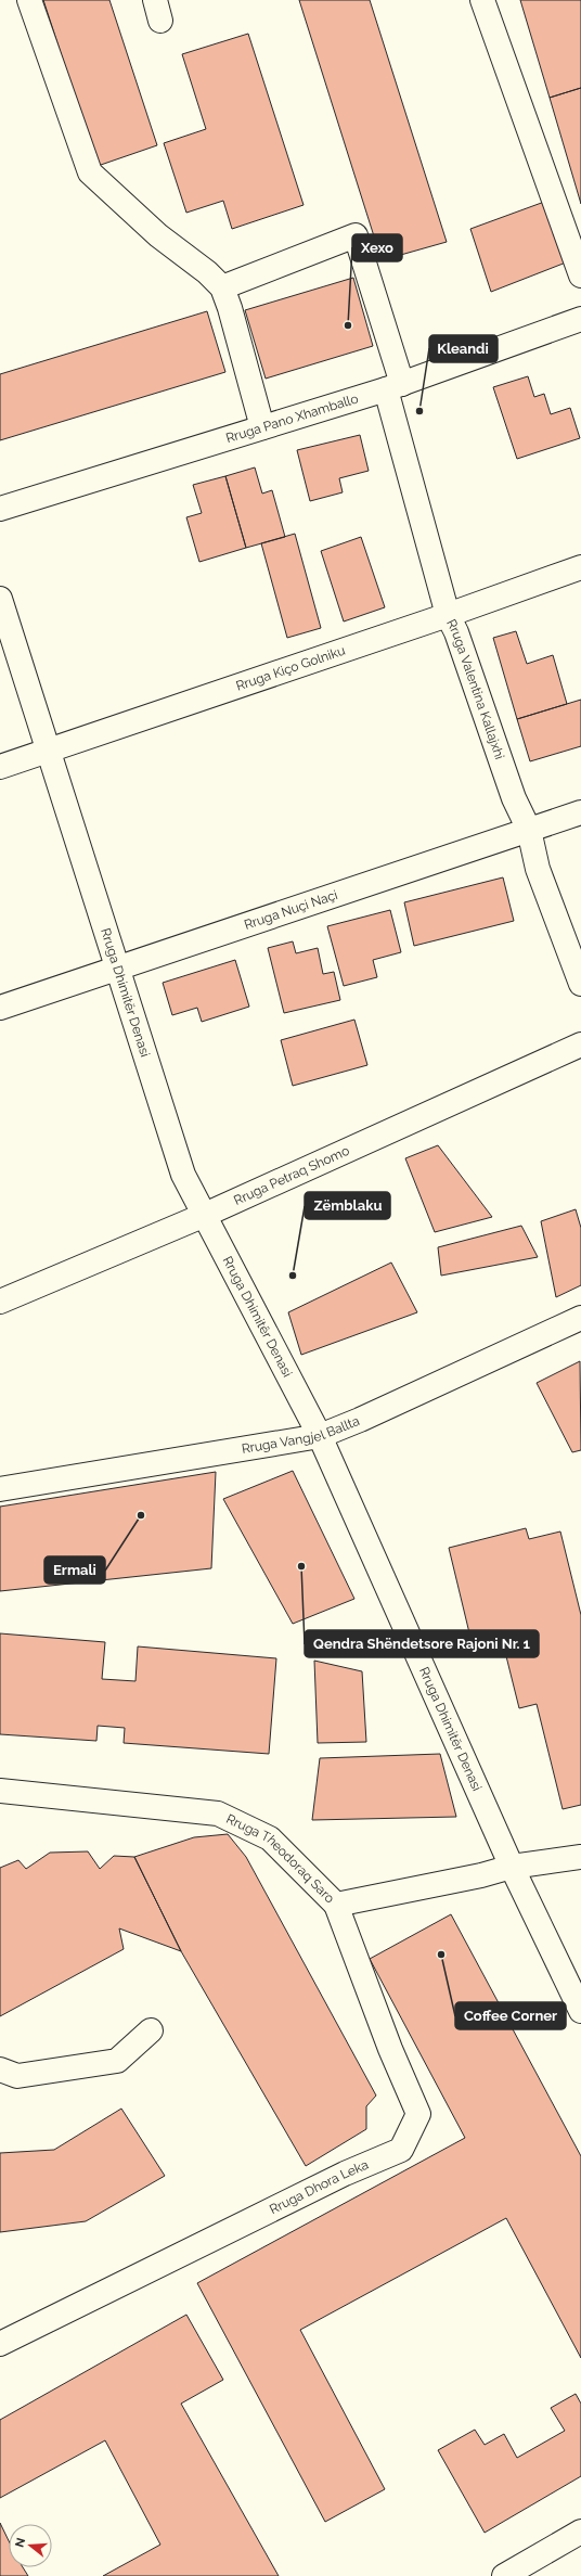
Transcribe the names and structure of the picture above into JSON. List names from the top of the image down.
{
  "streets": {
    "street": [
      "Rruga Pano Xhamballo",
      "Rruga Kiço Golniku",
      "Rruga Valentina Kallajxhi",
      "Rruga Nuçi Naçi",
      "Rruga Dhimitër Denasi",
      "Rruga Petraq Shomo",
      "Rruga Vangjel Ballta",
      "Rruga Theodoraq Saro",
      "Rruga Dhora Leka"
    ]
  },
  "crossings": [
    ["Rruga Pano Xhamballo", "Rruga Valentina Kallajxhi"],
    ["Rruga Kiço Golniku", "Rruga Valentina Kallajxhi"],
    ["Rruga Kiço Golniku", "Rruga Dhimitër Denasi"],
    ["Rruga Valentina Kallajxhi", "Rruga Nuçi Naçi"],
    ["Rruga Nuçi Naçi", "Rruga Dhimitër Denasi"],
    ["Rruga Dhimitër Denasi", "Rruga Petraq Shomo"],
    ["Rruga Dhimitër Denasi", "Rruga Vangjel Ballta"],
    ["Rruga Dhimitër Denasi", "Rruga Theodoraq Saro"],
    ["Rruga Theodoraq Saro", "Rruga Dhora Leka"]
  ],
  "places": [
    "Xexo",
    "Kleandi",
    "Zëmblaku",
    "Ermali",
    "Qendra Shëndetsore Rajoni Nr. 1",
    "Coffee Corner"
  ],
  "north": "left"
}
